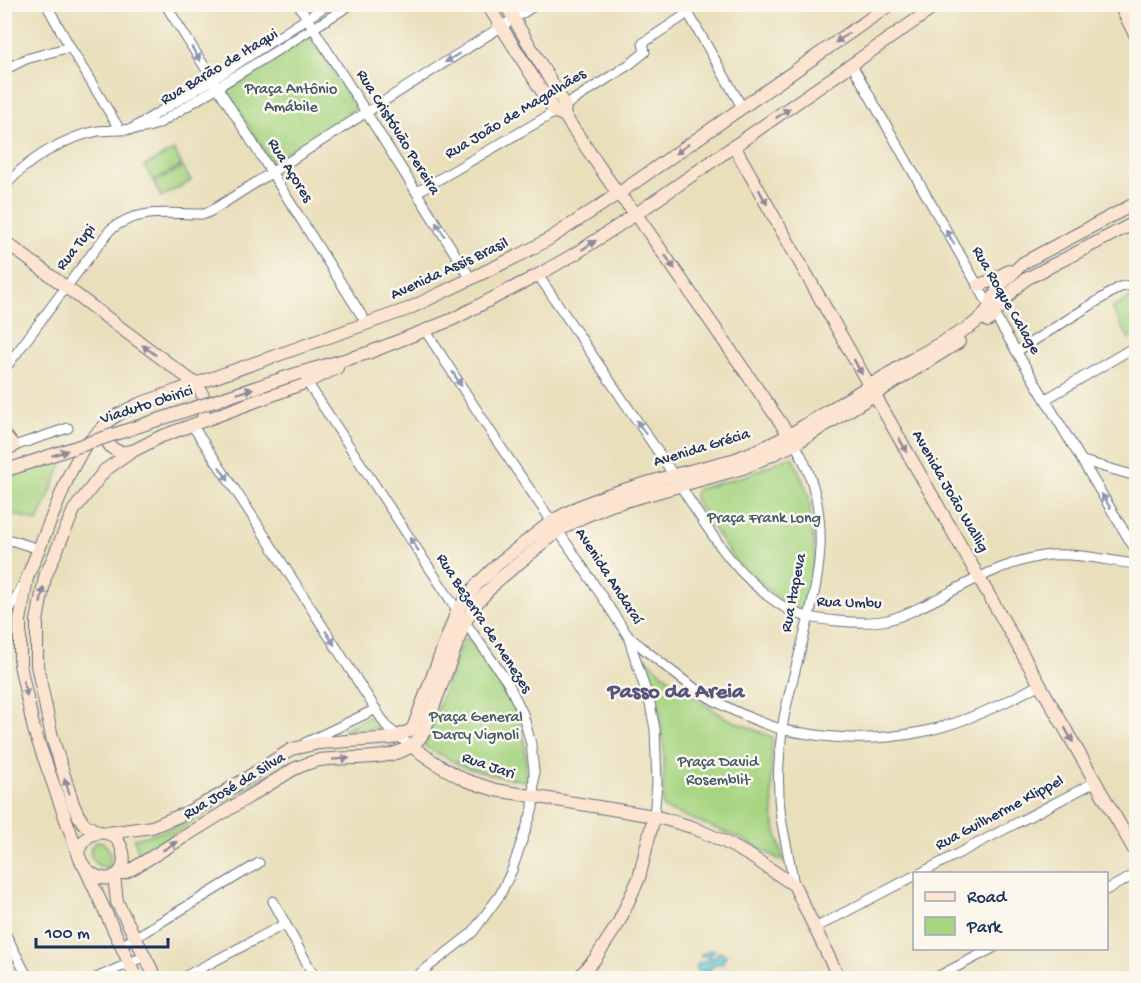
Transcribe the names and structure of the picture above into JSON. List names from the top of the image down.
{
  "streets": {
    "main road": [
      "Avenida Assis Brasil",
      "Viaduto Obirici",
      "Avenida Grécia",
      "Avenida João Wallig",
      "Avenida Andaraí",
      "Rua Itapeva",
      "Rua Jari",
      "Rua José da Silva"
    ],
    "street": [
      "Rua Barão de Itaqui",
      "Rua João de Magalhães",
      "Rua Cristóvão Pereira",
      "Rua Açores",
      "Rua Tupi",
      "Rua Roque Calage",
      "Rua Umbu",
      "Rua Bezerra de Menezes",
      "Rua Guilherme Klippel"
    ]
  },
  "crossings": [
    ["Rua Barão de Itaqui", "Rua Cristóvão Pereira"],
    ["Rua Barão de Itaqui", "Rua Açores"],
    ["Rua João de Magalhães", "Rua Cristóvão Pereira"],
    ["Rua João de Magalhães", "Rua Itapeva"],
    ["Rua Cristóvão Pereira", "Rua Tupi"],
    ["Rua Cristóvão Pereira", "Avenida Assis Brasil"],
    ["Rua Açores", "Rua Tupi"],
    ["Rua Açores", "Avenida Assis Brasil"],
    ["Avenida Assis Brasil", "Rua Itapeva"],
    ["Avenida Assis Brasil", "Rua José da Silva"],
    ["Rua Roque Calage", "Avenida Grécia"],
    ["Viaduto Obirici", "Rua Bezerra de Menezes"],
    ["Avenida Grécia", "Avenida João Wallig"],
    ["Avenida Grécia", "Avenida Andaraí"],
    ["Avenida Grécia", "Rua Itapeva"],
    ["Avenida Grécia", "Rua Umbu"],
    ["Avenida Grécia", "Rua Bezerra de Menezes"],
    ["Avenida Grécia", "Rua Jari"],
    ["Avenida Grécia", "Rua José da Silva"],
    ["Avenida João Wallig", "Rua Umbu"],
    ["Avenida João Wallig", "Rua Guilherme Klippel"],
    ["Avenida Andaraí", "Rua Jari"],
    ["Rua Itapeva", "Rua Umbu"],
    ["Rua Itapeva", "Rua Jari"],
    ["Rua Bezerra de Menezes", "Rua Jari"],
    ["Rua Jari", "Rua José da Silva"]
  ],
  "one_way": [
    "Avenida Assis Brasil",
    "Rua Roque Calage",
    "Avenida João Wallig",
    "Rua Bezerra de Menezes",
    "Rua Jari"
  ],
  "districts": ["Passo da Areia"],
  "parks": [
    "Praça Antônio Amábile",
    "Praça Frank Long",
    "Praça General Darcy Vignoli",
    "Praça David Rosemblit"
  ],
  "legend": ["Road", "Park"],
  "scale_bar": "100 m"
}
